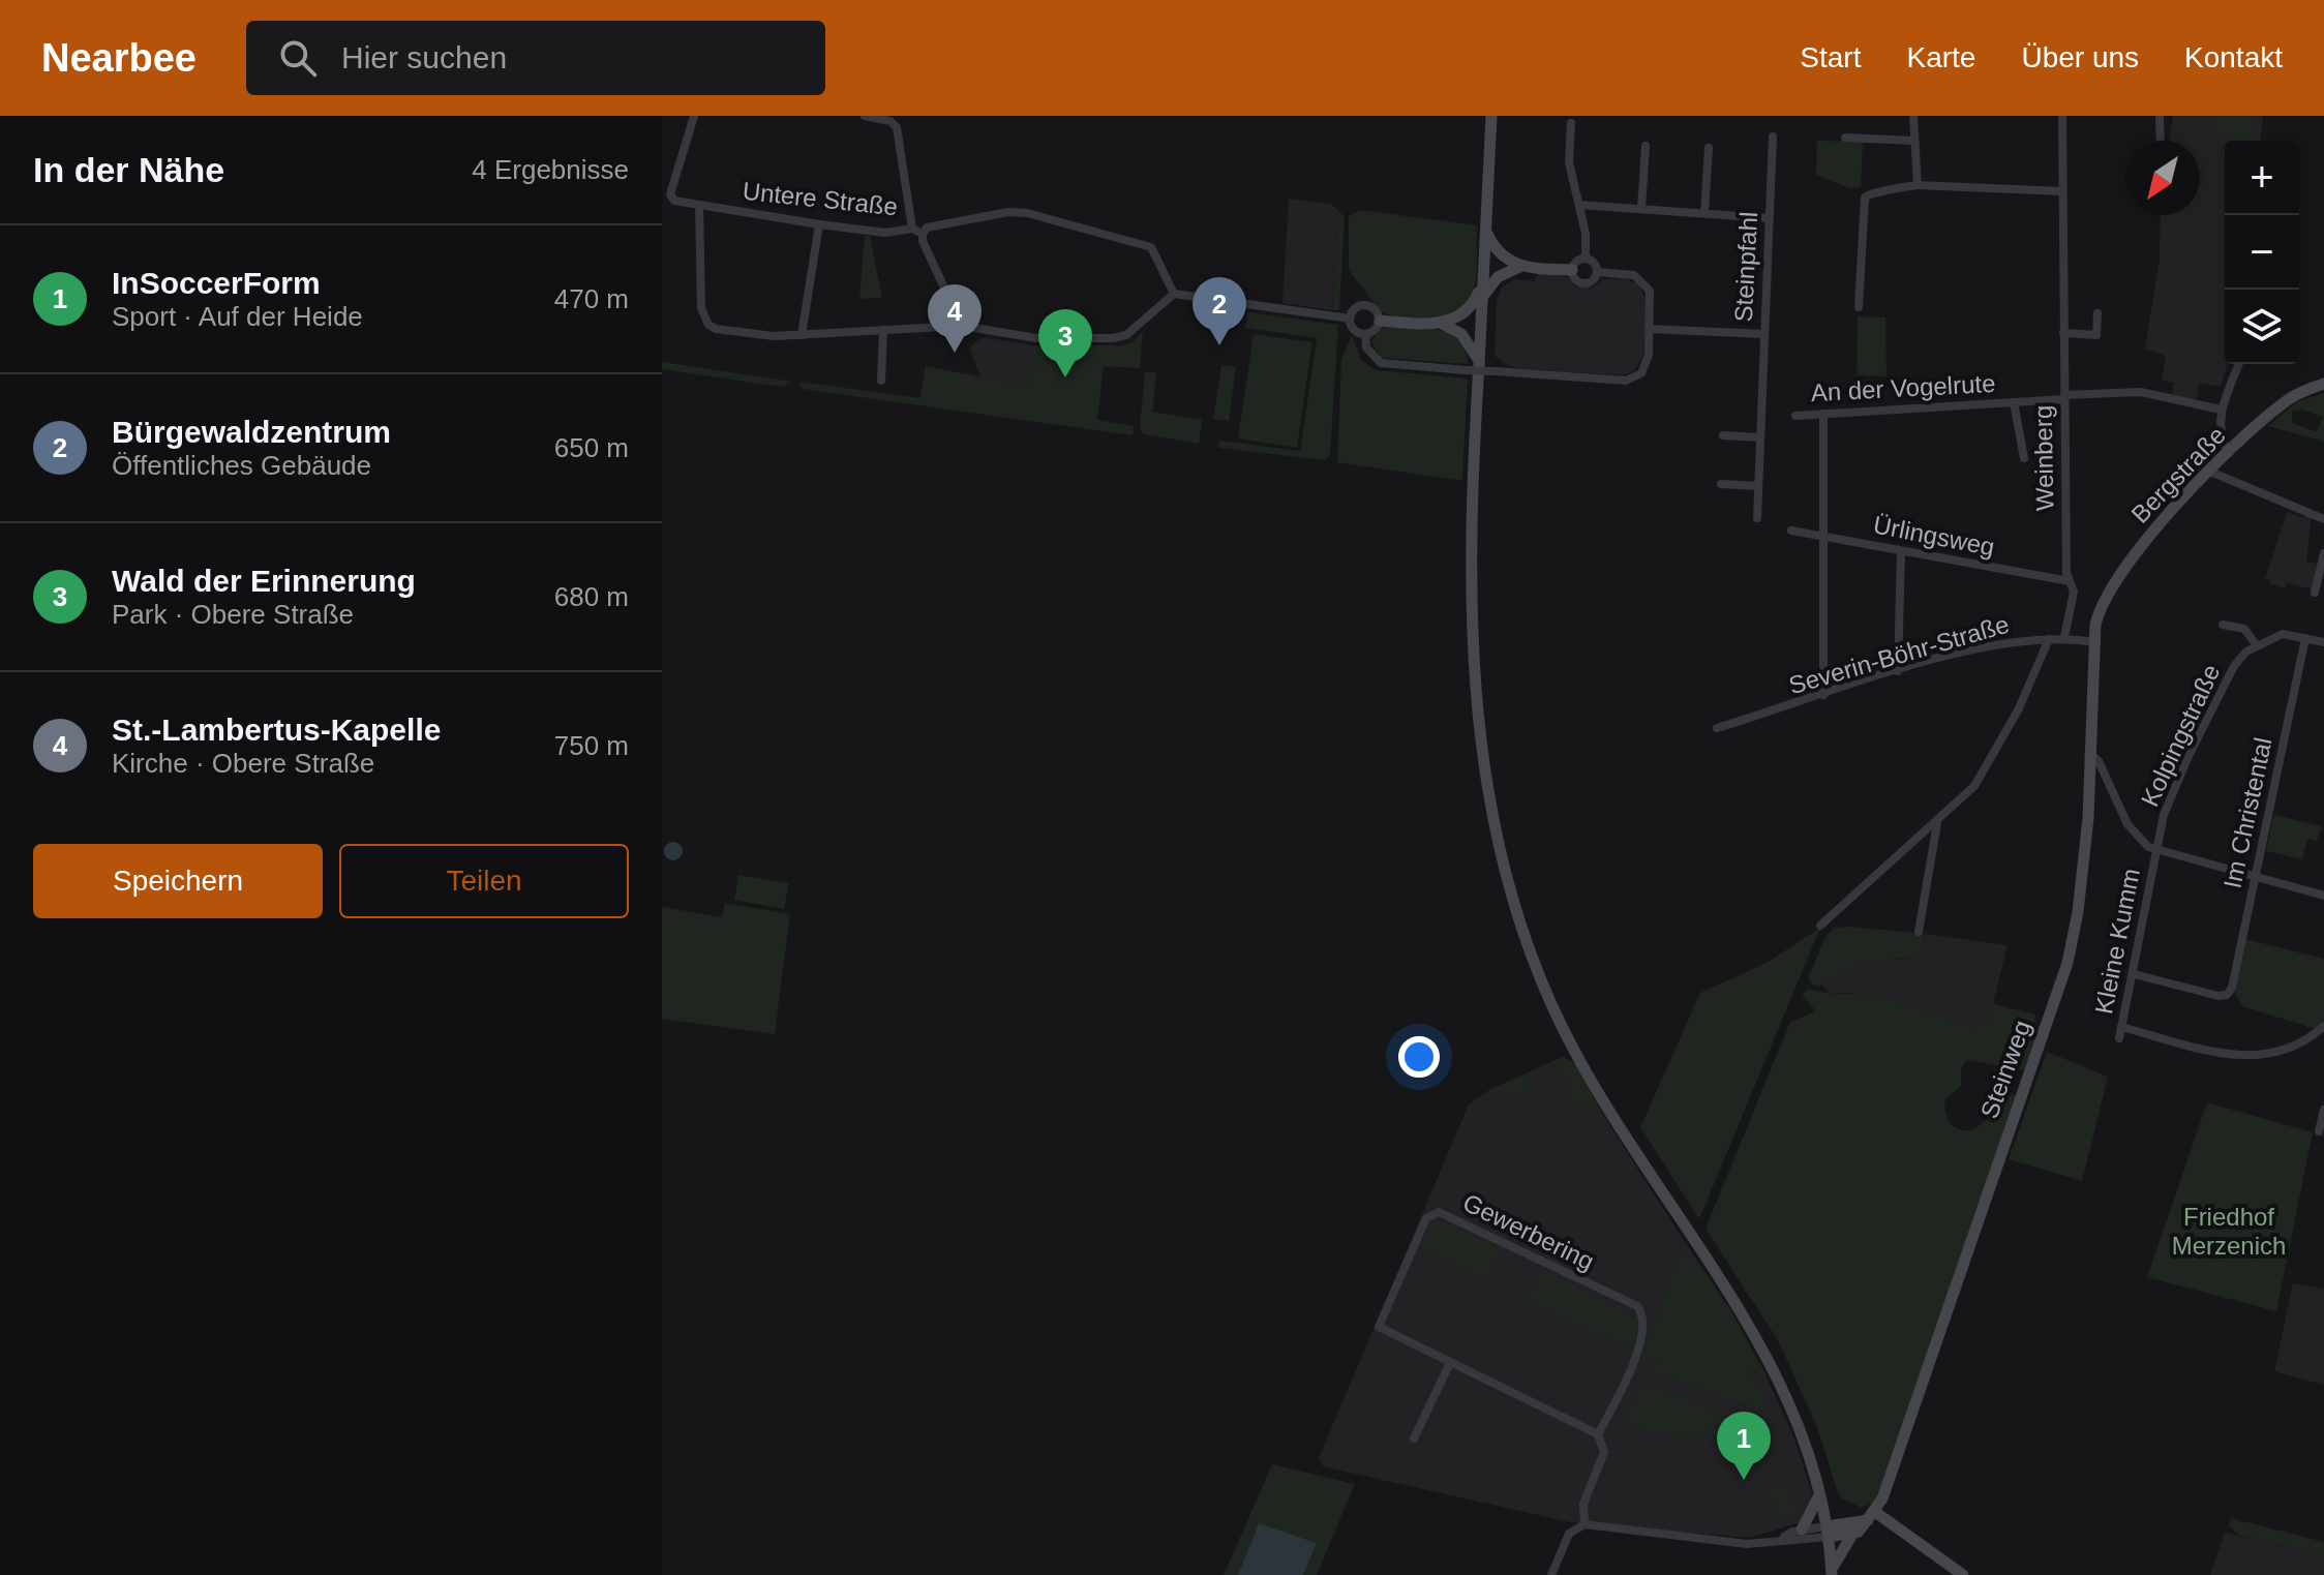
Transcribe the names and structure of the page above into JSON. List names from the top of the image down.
{
  "streets": {
    "main road": ["Bergstraße", "Steinweg"],
    "street": [
      "Untere Straße",
      "Steinpfahl",
      "An der Vogelrute",
      "Weinberg",
      "Ürlingsweg",
      "Severin-Böhr-Straße",
      "Kolpingstraße",
      "Im Christental",
      "Kleine Kumm",
      "Gewerbering"
    ]
  },
  "crossings": [
    ["An der Vogelrute", "Weinberg"],
    ["Weinberg", "Ürlingsweg"],
    ["Weinberg", "Severin-Böhr-Straße"],
    ["Bergstraße", "Steinweg"],
    ["Severin-Böhr-Straße", "Steinweg"],
    ["Kolpingstraße", "Kleine Kumm"],
    ["Im Christental", "Kleine Kumm"]
  ],
  "parks": ["Friedhof Merzenich"],
  "north": "bottom left",
  "page": {
    "header": "Nearbee",
    "search": "Hier suchen",
    "nav": [
      "Start",
      "Karte",
      "Über uns",
      "Kontakt"
    ],
    "heading": ["In der Nähe", "4 Ergebnisse"],
    "map_buttons": ["+", "−"],
    "list": [
      {
        "mark": "1",
        "name": "InSoccerForm",
        "note": "Sport · Auf der Heide",
        "value": "470 m"
      },
      {
        "mark": "2",
        "name": "Bürgewaldzentrum",
        "note": "Öffentliches Gebäude",
        "value": "650 m"
      },
      {
        "mark": "3",
        "name": "Wald der Erinnerung",
        "note": "Park · Obere Straße",
        "value": "680 m"
      },
      {
        "mark": "4",
        "name": "St.-Lambertus-Kapelle",
        "note": "Kirche · Obere Straße",
        "value": "750 m"
      }
    ],
    "pins": [
      "2",
      "4",
      "3",
      "1"
    ],
    "buttons": ["Speichern", "Teilen"]
  }
}
